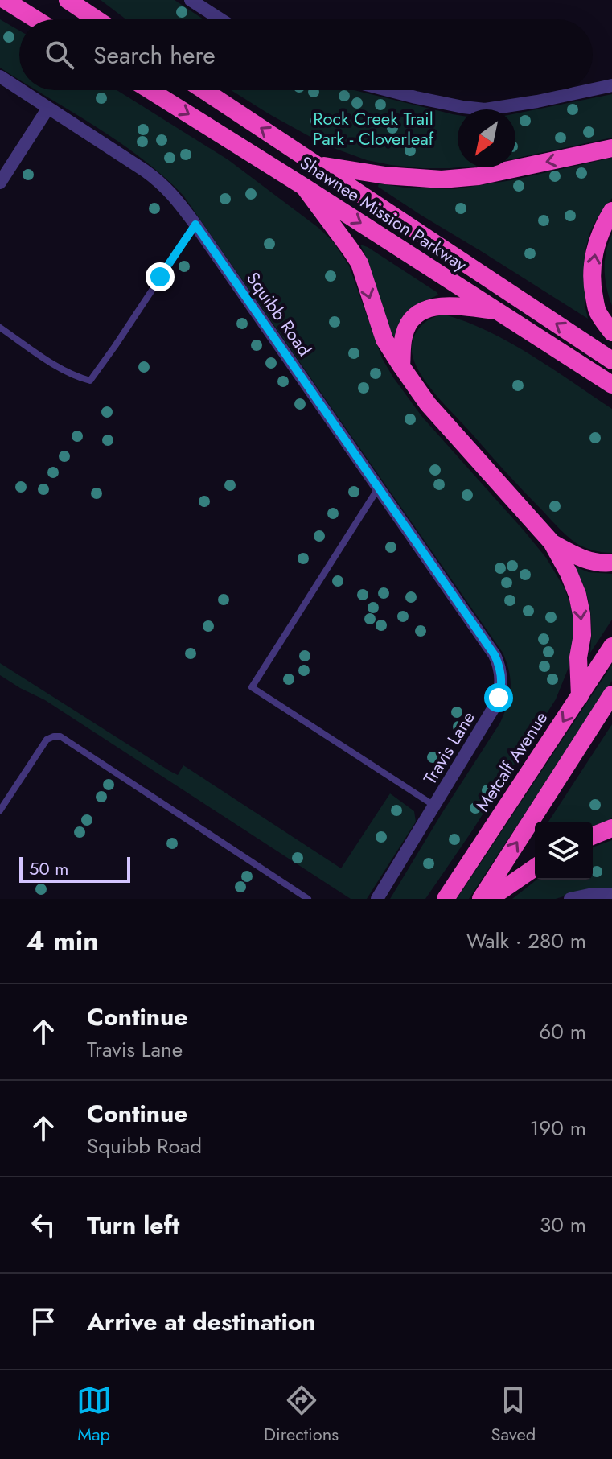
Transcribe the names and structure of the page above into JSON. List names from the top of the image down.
{
  "streets": {
    "highway": ["Shawnee Mission Parkway", "Metcalf Avenue"],
    "street": ["Squibb Road", "Travis Lane"]
  },
  "crossings": [
    ["Squibb Road", "Travis Lane"]
  ],
  "parks": ["Rock Creek Trail Park - Cloverleaf"],
  "scale_bar": "50 m",
  "north": "bottom left",
  "page": {
    "search": "Search here",
    "scale": "50 m",
    "heading": ["4 min", "Walk · 280 m"],
    "list": [
      ["Continue", "Travis Lane", "60 m"],
      ["Continue", "Squibb Road", "190 m"],
      ["Turn left", "30 m"],
      "Arrive at destination"
    ],
    "nav": ["Map", "Directions", "Saved"]
  }
}
